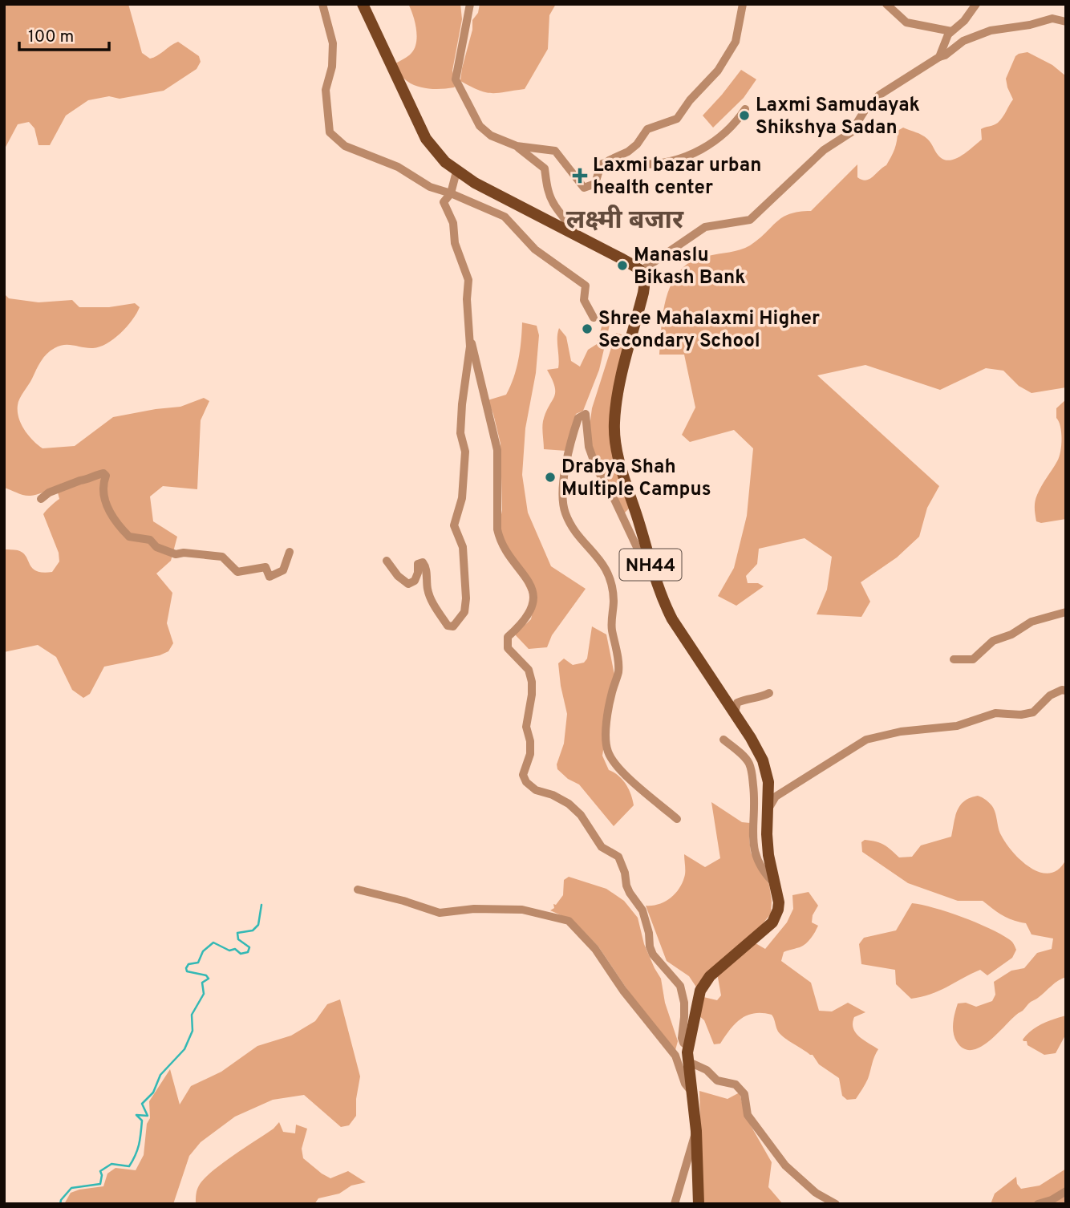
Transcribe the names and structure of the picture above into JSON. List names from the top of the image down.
{
  "streets": {
    "main road": ["NH44"]
  },
  "districts": ["लक्ष्मी बजार"],
  "places": {
    "other": [
      "Laxmi Samudayak Shikshya Sadan",
      "Manaslu Bikash Bank",
      "Shree Mahalaxmi Higher Secondary School",
      "Drabya Shah Multiple Campus"
    ],
    "health": ["Laxmi bazar urban health center"]
  },
  "scale_bar": "100 m"
}
